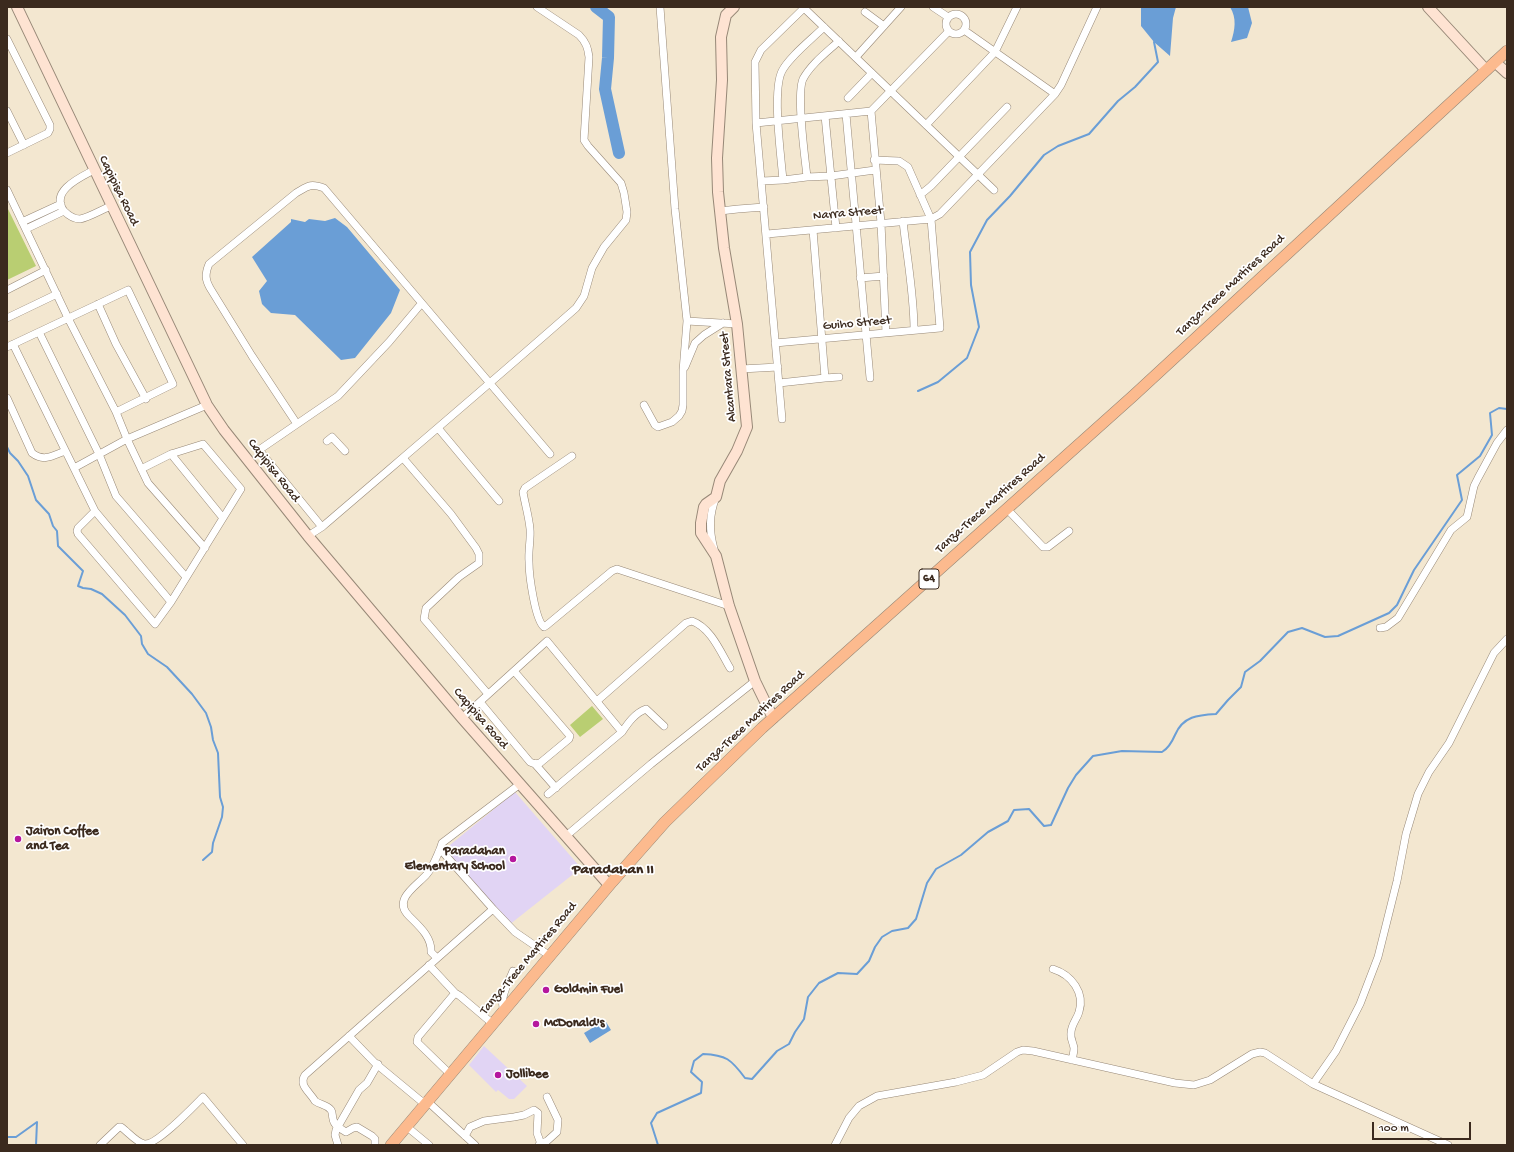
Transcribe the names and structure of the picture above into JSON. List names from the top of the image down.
{
  "streets": {
    "main road": [
      "Capipisa Road",
      "Tanza-Trece Martires Road",
      "Alcantara Street",
      "64"
    ],
    "street": ["Narra Street", "Guiho Street"]
  },
  "crossings": [
    ["Capipisa Road", "Tanza-Trece Martires Road"],
    ["Narra Street", "Guiho Street"],
    ["Tanza-Trece Martires Road", "Alcantara Street"]
  ],
  "districts": ["Paradahan II"],
  "places": [
    "Jairon Coffee and Tea",
    "Paradahan Elementary School",
    "Goldmin Fuel",
    "McDonald's",
    "Jollibee"
  ],
  "scale_bar": "100 m"
}
